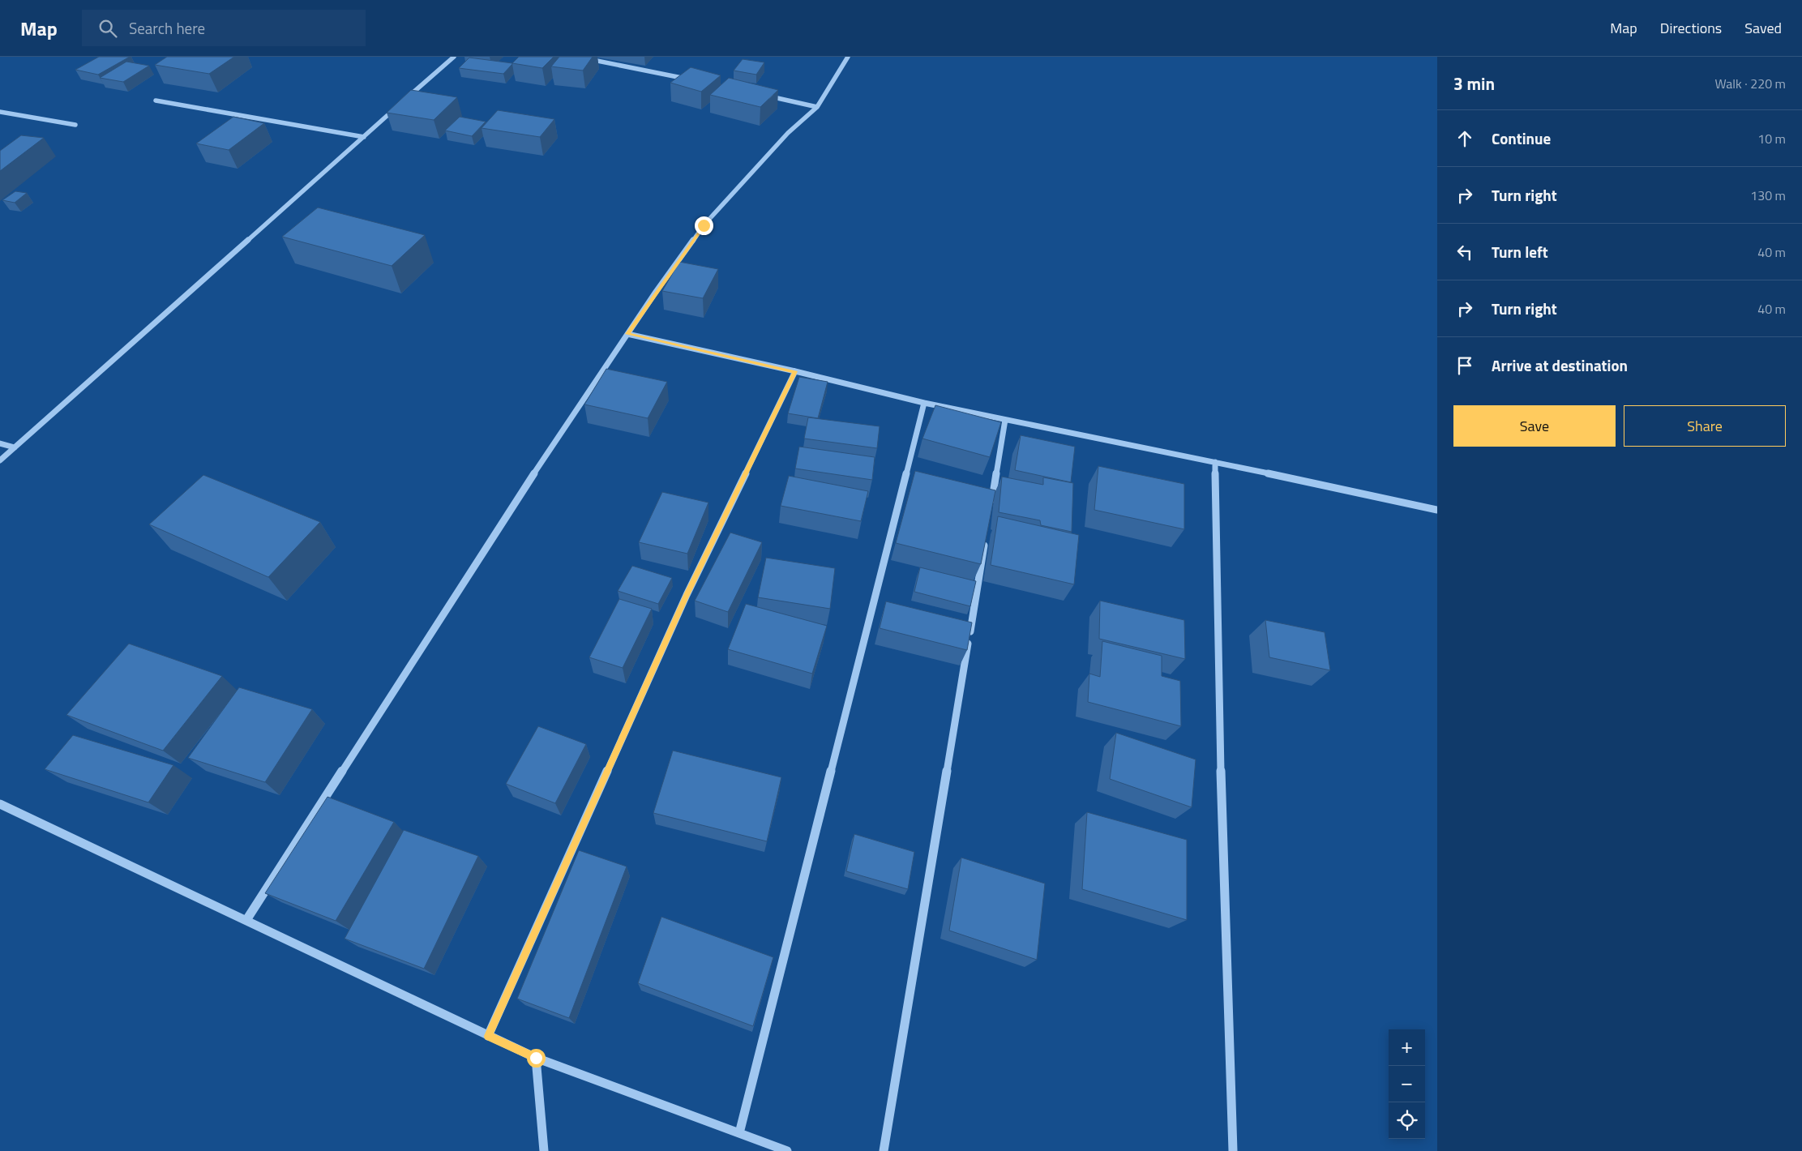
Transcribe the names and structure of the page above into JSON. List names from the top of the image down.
{
  "page": {
    "header": "Map",
    "search": "Search here",
    "nav": ["Map", "Directions", "Saved"],
    "heading": ["3 min", "Walk · 220 m"],
    "list": [
      ["Continue", "10 m"],
      ["Turn right", "130 m"],
      ["Turn left", "40 m"],
      ["Turn right", "40 m"],
      "Arrive at destination"
    ],
    "buttons": ["Save", "Share"],
    "map_buttons": ["+", "−"]
  }
}
